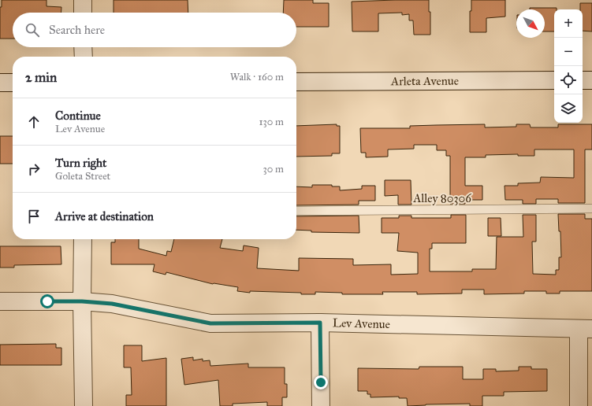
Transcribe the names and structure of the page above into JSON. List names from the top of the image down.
{
  "streets": {
    "street": ["Arleta Avenue", "Lev Avenue"],
    "lane": ["Alley 80306"]
  },
  "north": "bottom right",
  "page": {
    "map_buttons": ["+", "−"],
    "search": "Search here",
    "heading": ["2 min", "Walk · 160 m"],
    "list": [
      ["Continue", "Lev Avenue", "130 m"],
      ["Turn right", "Goleta Street", "30 m"],
      "Arrive at destination"
    ]
  }
}
